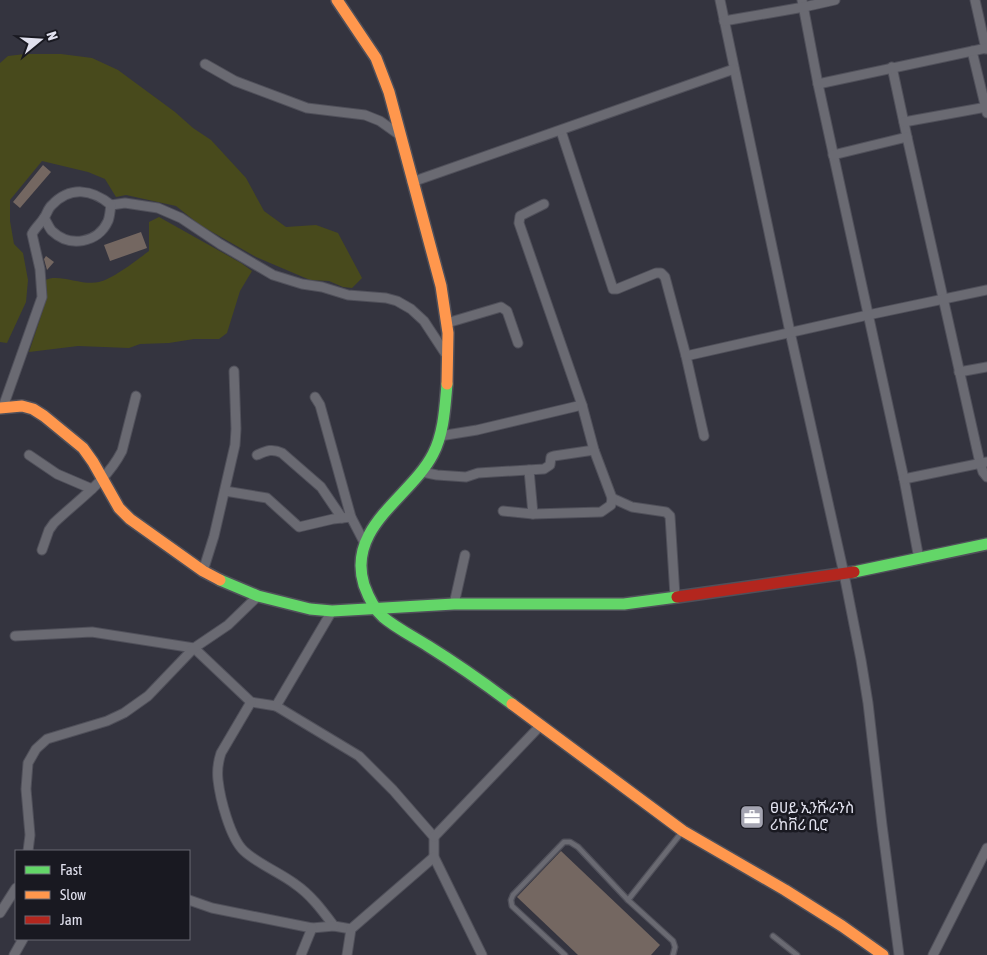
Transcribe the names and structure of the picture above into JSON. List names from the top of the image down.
{
  "places": {
    "office": ["ፀሀይ ኢንሹራንስ ሪከቨሪ ቢሮ"]
  },
  "legend": ["Fast", "Slow", "Jam"],
  "north": "right"
}
